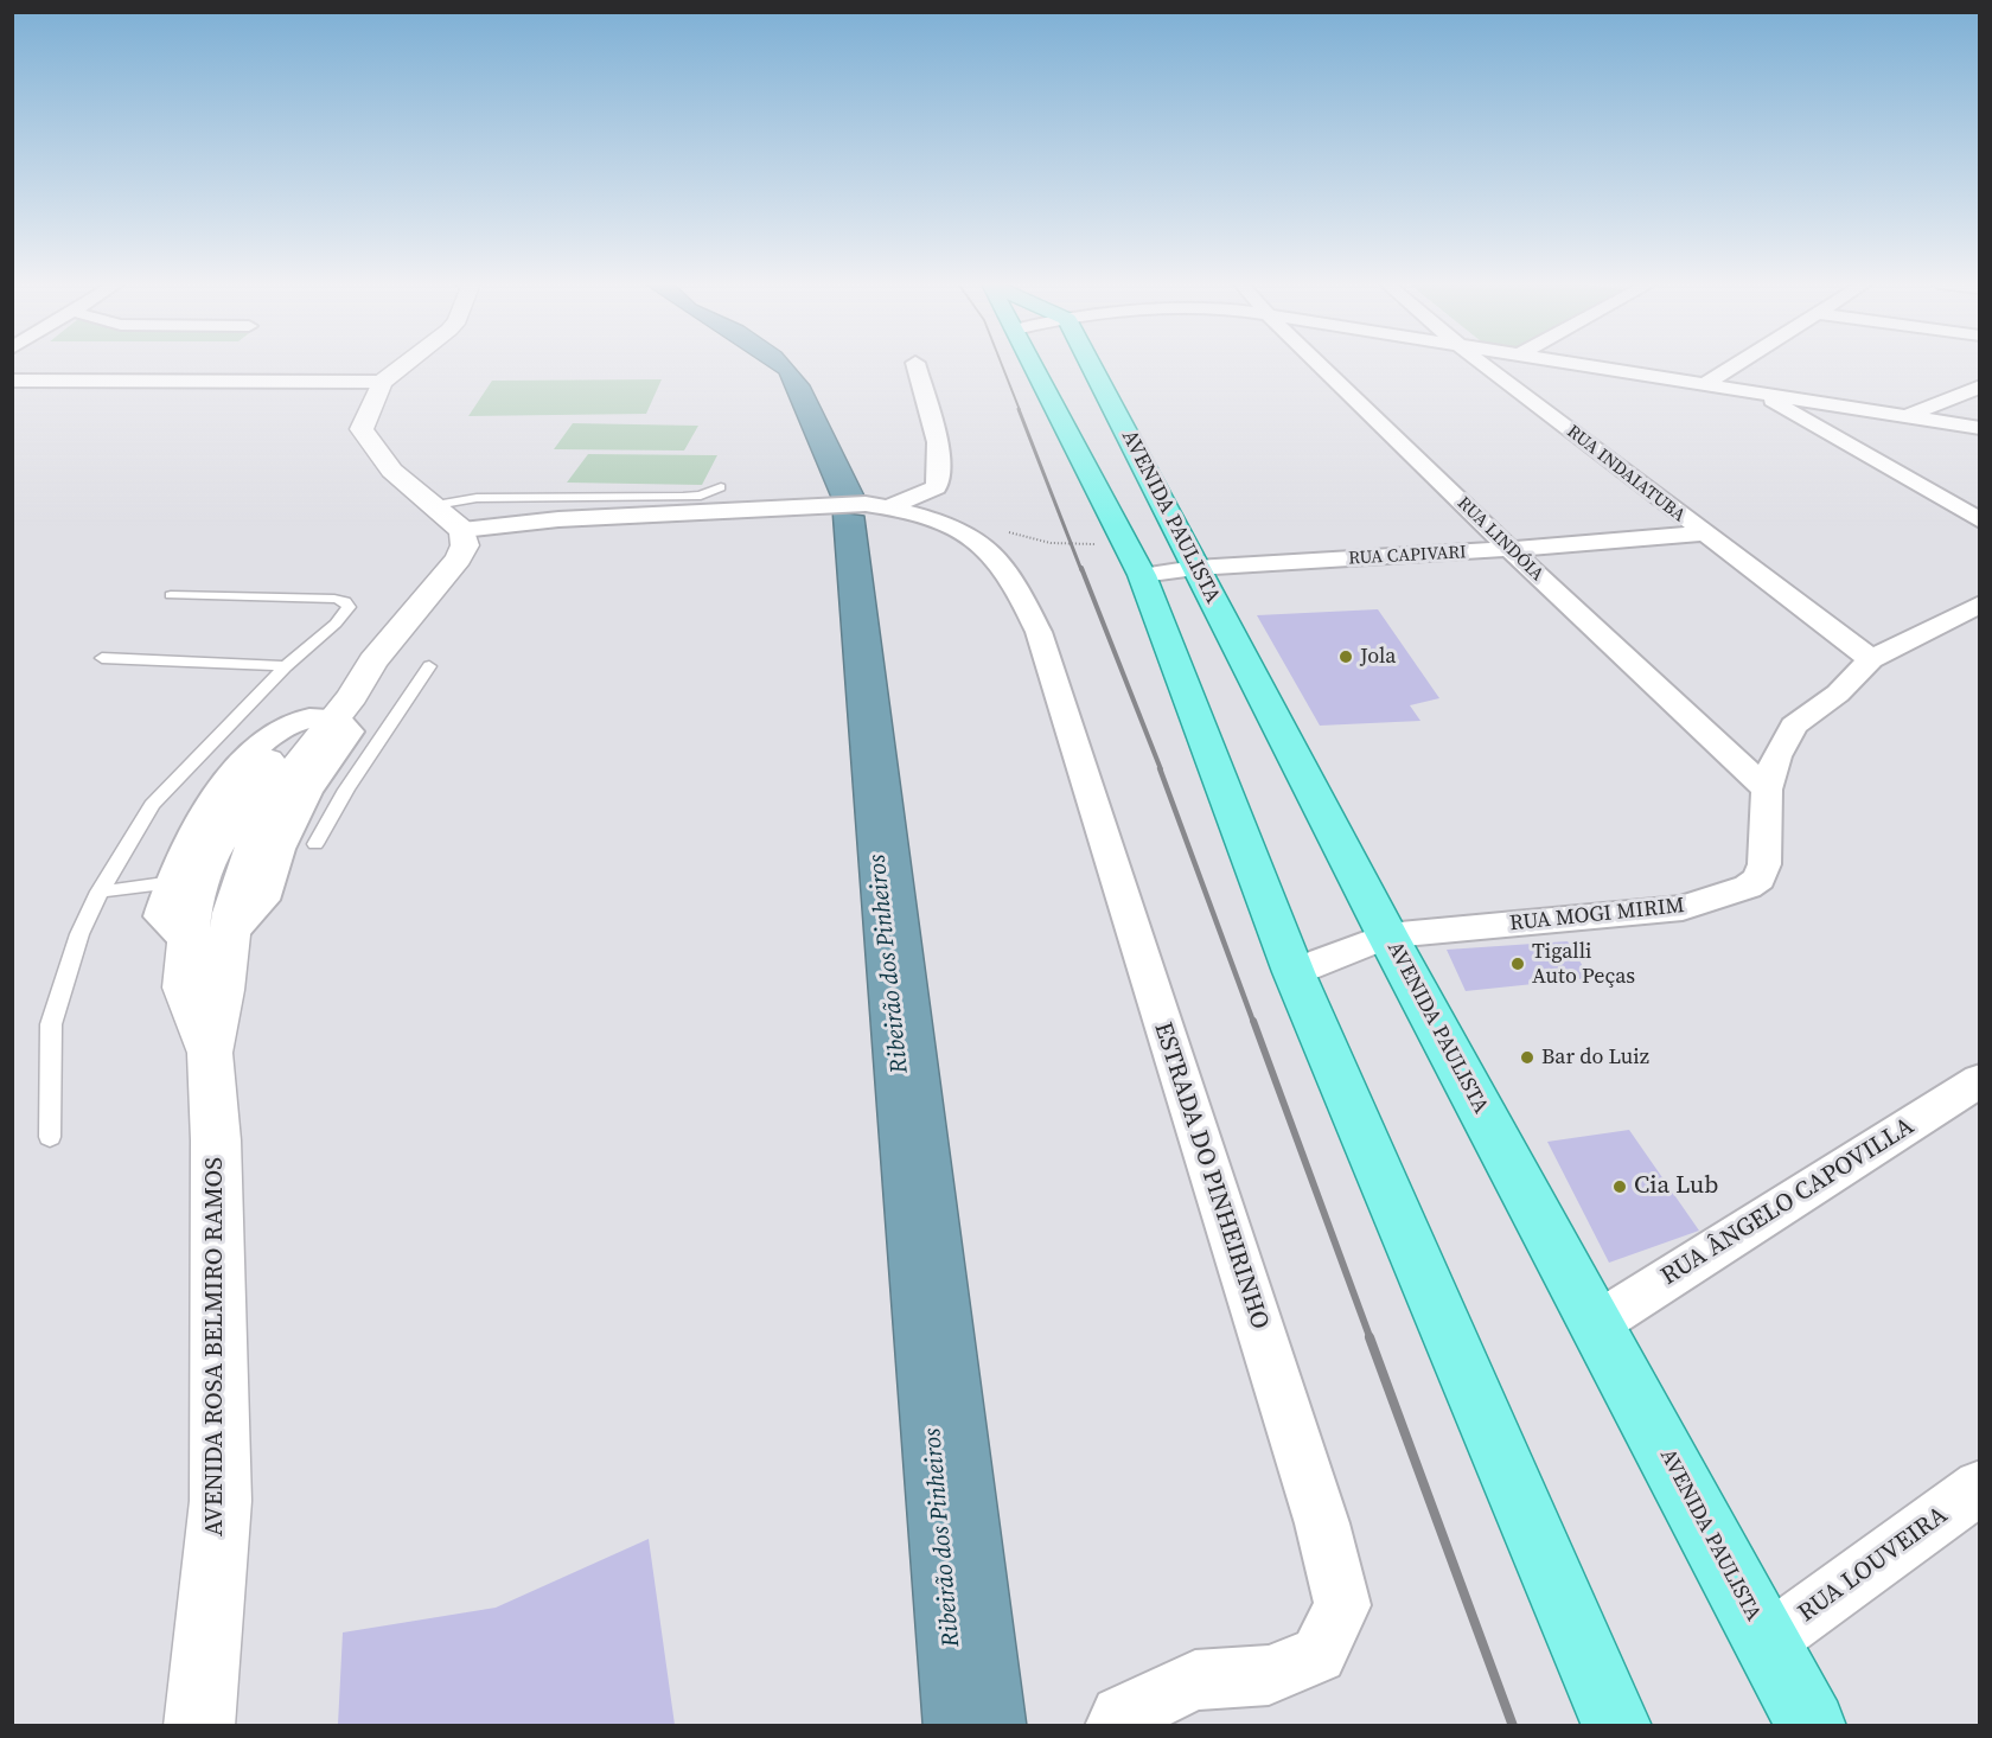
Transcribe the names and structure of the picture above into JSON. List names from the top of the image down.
{
  "streets": {
    "main road": ["AVENIDA PAULISTA", "AVENIDA ROSA BELMIRO RAMOS"],
    "street": [
      "RUA INDAIATUBA",
      "RUA LINDÓIA",
      "RUA CAPIVARI",
      "RUA MOGI MIRIM",
      "ESTRADA DO PINHEIRINHO",
      "RUA ÂNGELO CAPOVILLA",
      "RUA LOUVEIRA"
    ]
  },
  "crossings": [
    ["RUA INDAIATUBA", "RUA CAPIVARI"],
    ["RUA INDAIATUBA", "RUA MOGI MIRIM"],
    ["AVENIDA PAULISTA", "RUA CAPIVARI"],
    ["AVENIDA PAULISTA", "RUA MOGI MIRIM"],
    ["AVENIDA PAULISTA", "RUA ÂNGELO CAPOVILLA"],
    ["AVENIDA PAULISTA", "RUA LOUVEIRA"],
    ["RUA LINDÓIA", "RUA CAPIVARI"],
    ["RUA LINDÓIA", "RUA MOGI MIRIM"],
    ["ESTRADA DO PINHEIRINHO", "AVENIDA ROSA BELMIRO RAMOS"]
  ],
  "water": ["Ribeirão dos Pinheiros"],
  "places": [
    "Jola",
    "Tigalli Auto Peças",
    "Bar do Luiz",
    "Cia Lub"
  ]
}
